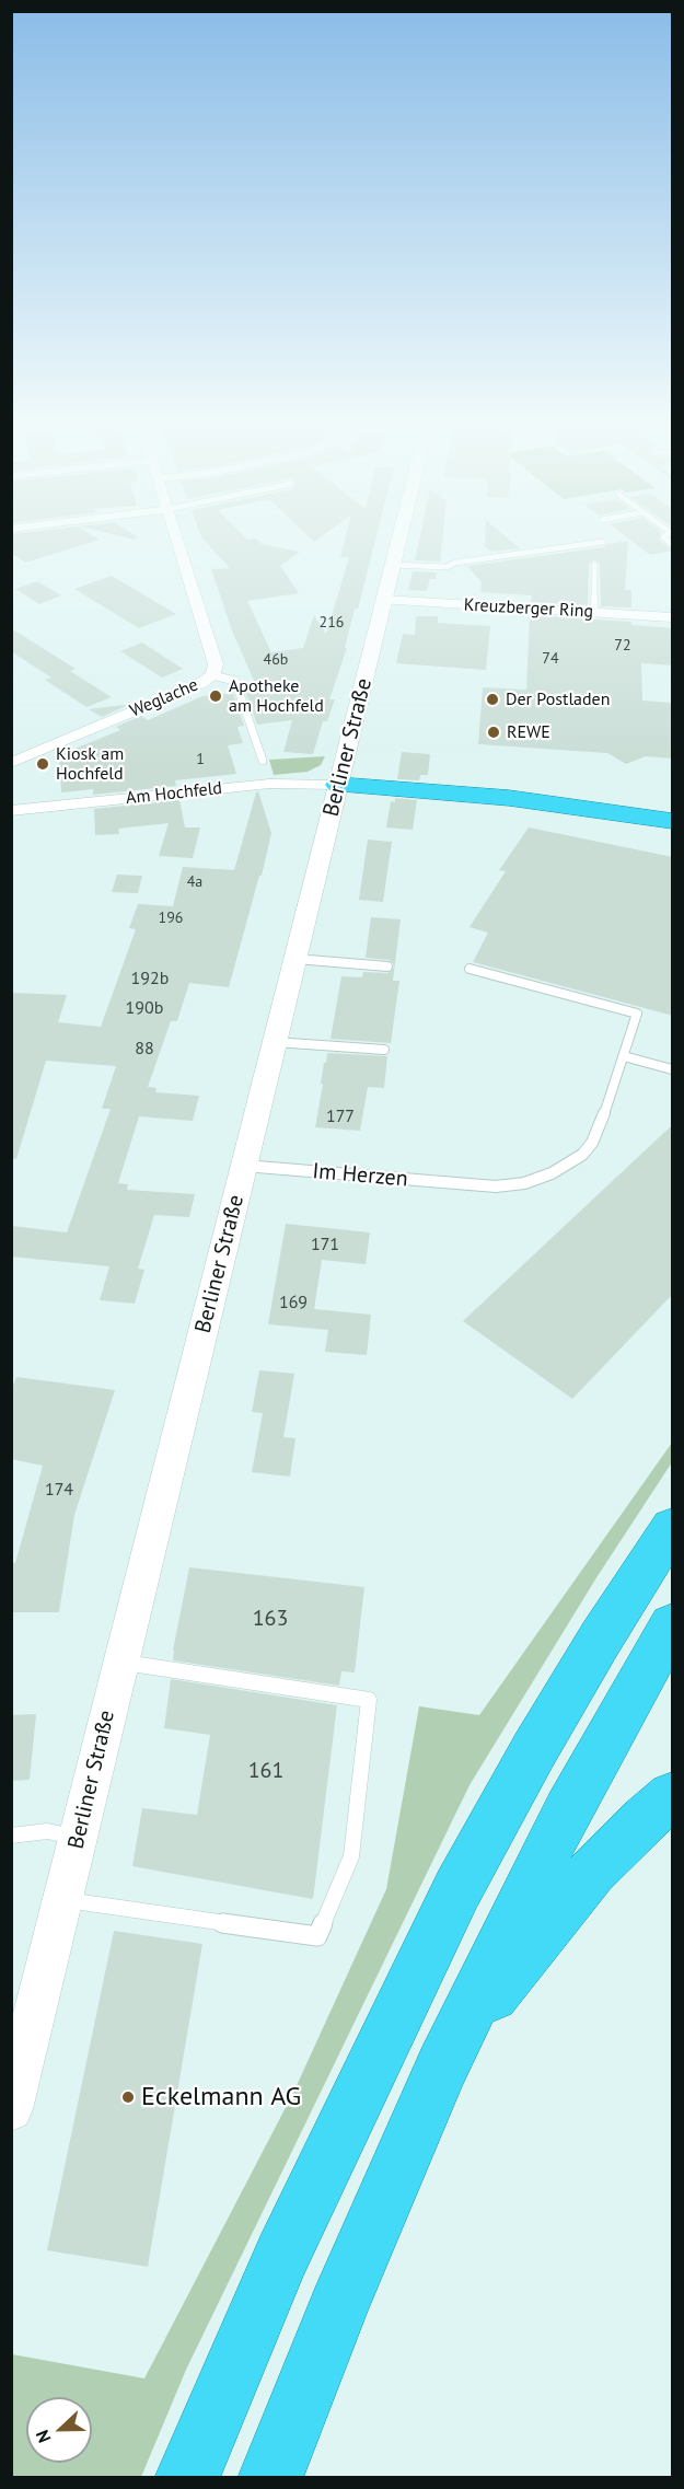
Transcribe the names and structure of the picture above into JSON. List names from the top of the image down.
{
  "streets": {
    "street": [
      "Kreuzberger Ring",
      "Weglache",
      "Berliner Straße",
      "Am Hochfeld"
    ],
    "lane": ["Im Herzen"]
  },
  "crossings": [
    ["Kreuzberger Ring", "Berliner Straße"],
    ["Berliner Straße", "Am Hochfeld"],
    ["Berliner Straße", "Im Herzen"]
  ],
  "places": [
    "Apotheke am Hochfeld",
    "Der Postladen",
    "REWE",
    "Kiosk am Hochfeld",
    "Eckelmann AG"
  ],
  "house_numbers": [
    "216",
    "72",
    "74",
    "46b",
    "1",
    "4a",
    "196",
    "192b",
    "190b",
    "88",
    "177",
    "171",
    "169",
    "174",
    "163",
    "161"
  ],
  "north": "left"
}
